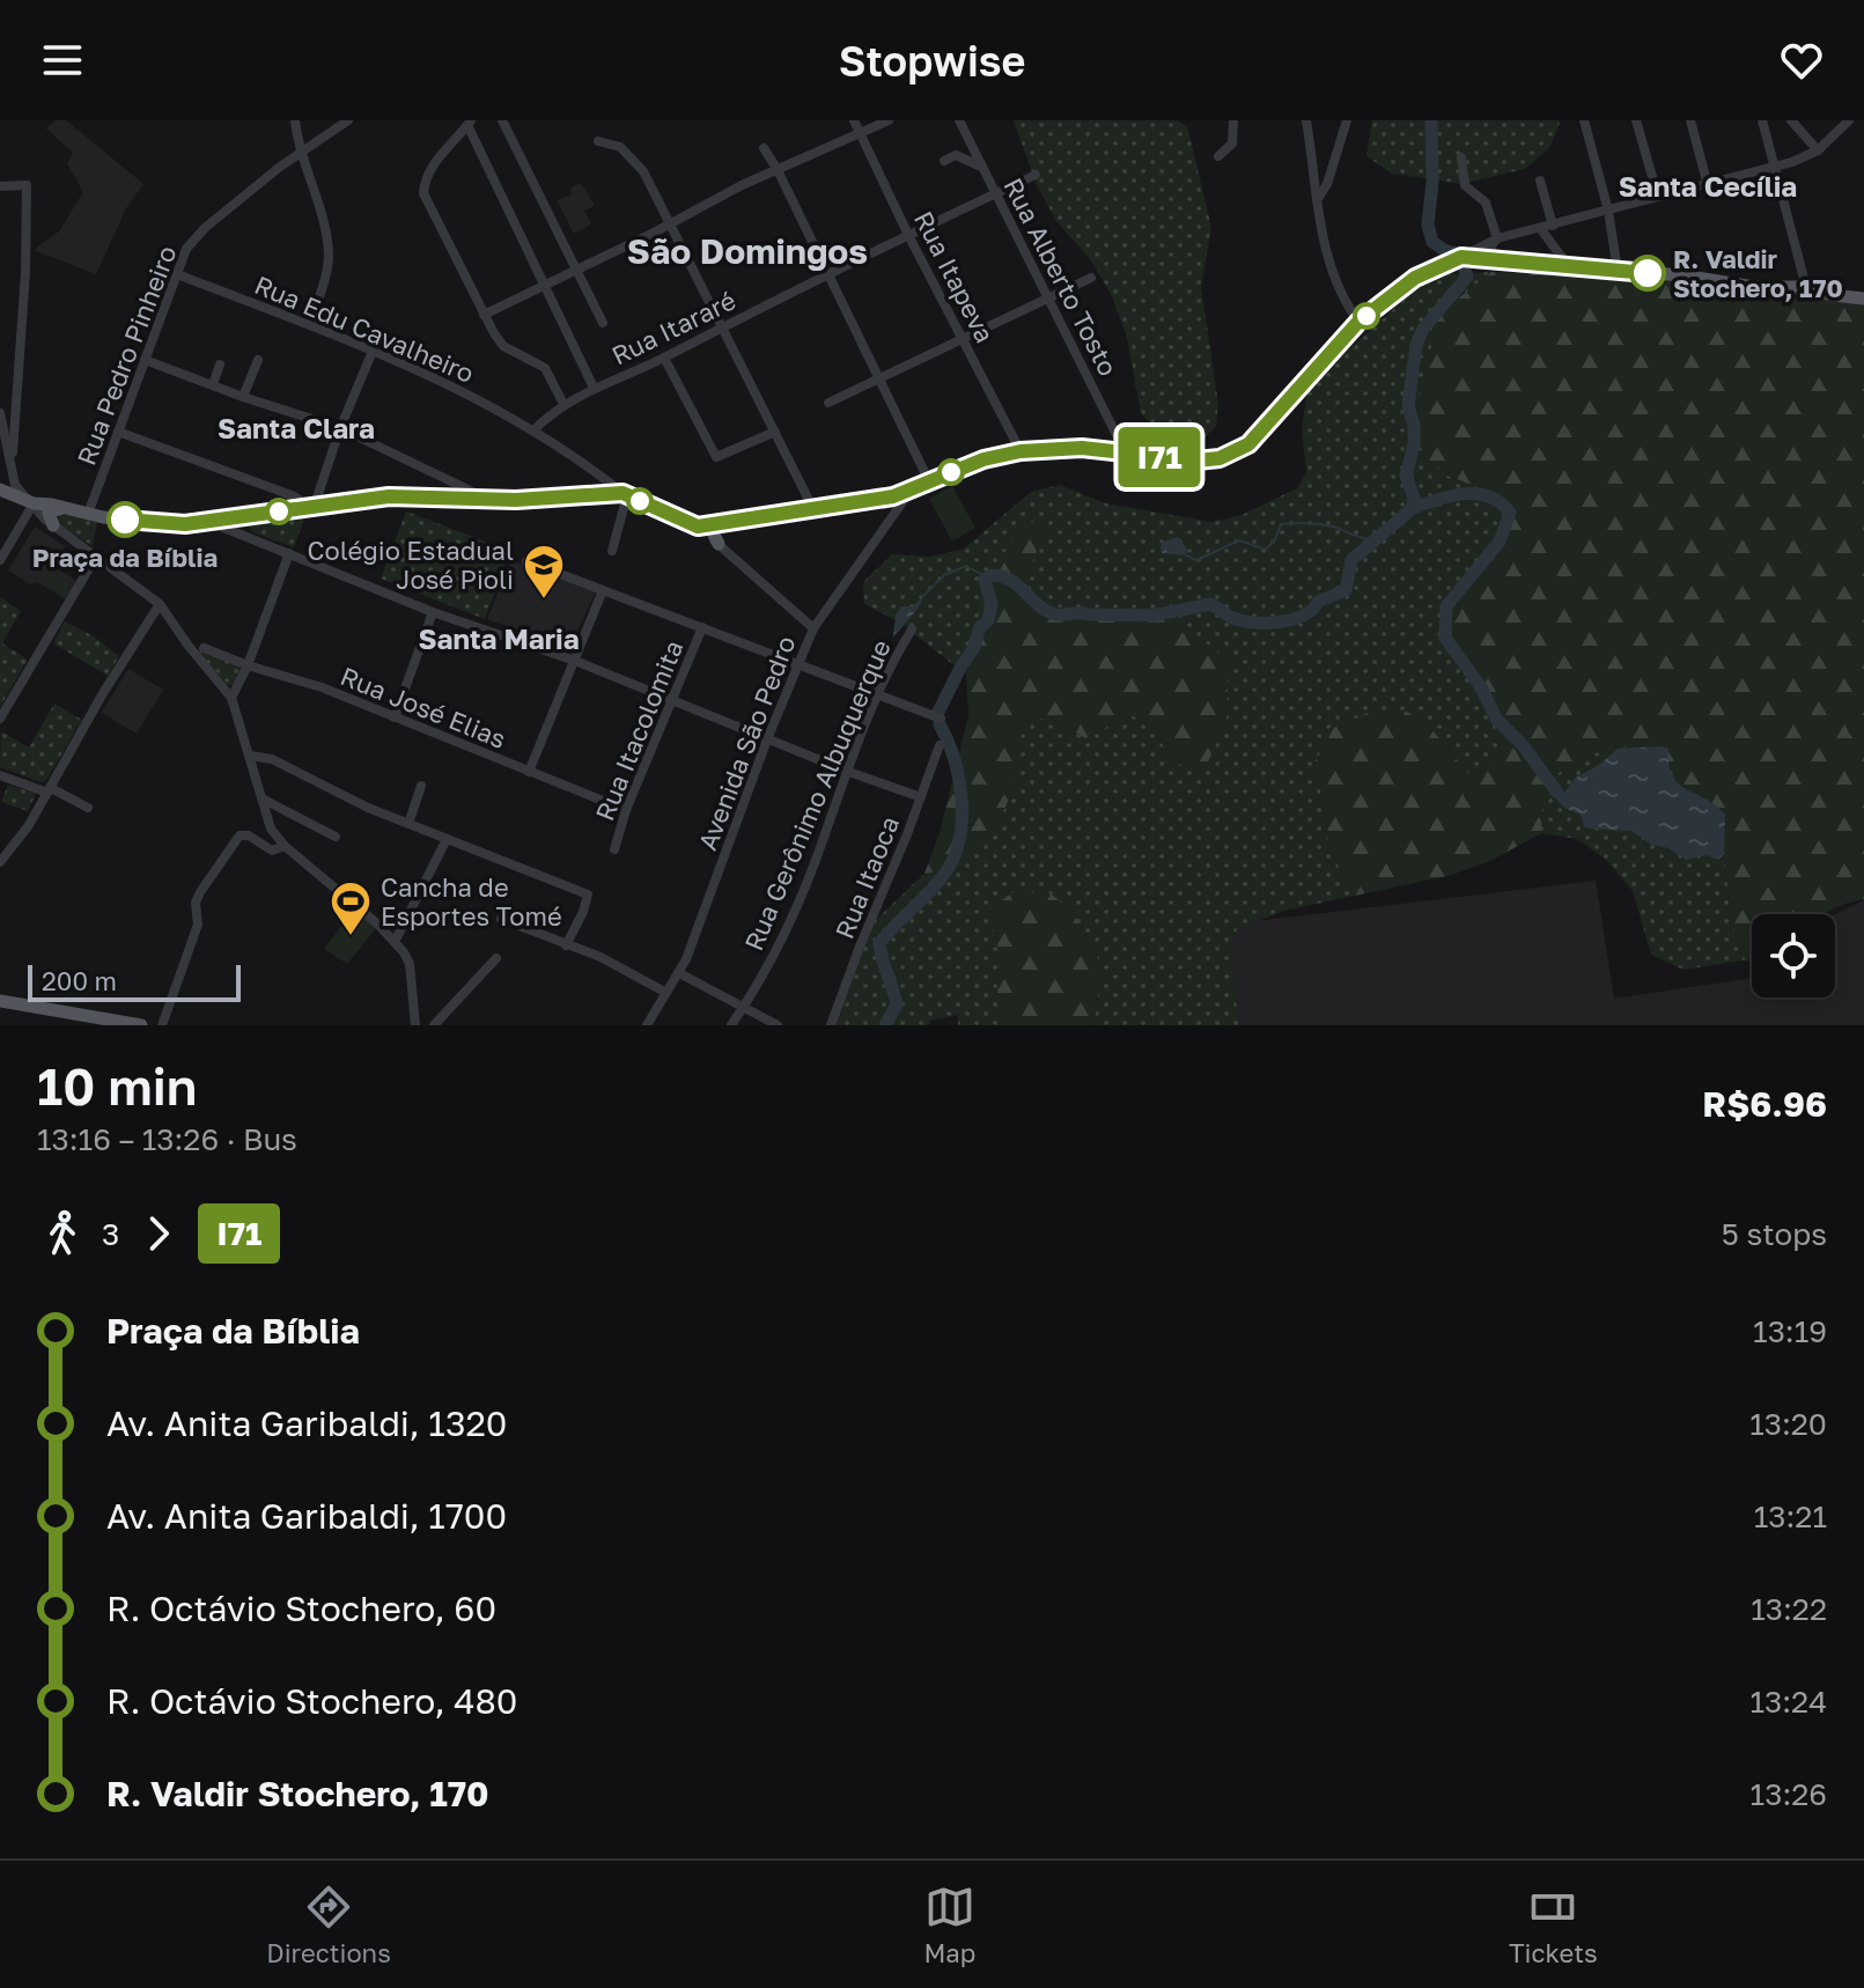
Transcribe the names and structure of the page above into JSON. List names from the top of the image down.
{
  "streets": {
    "street": [
      "Rua Itapeva",
      "Rua Alberto Tosto",
      "Rua Itararé",
      "Rua Edu Cavalheiro",
      "Rua Pedro Pinheiro",
      "Rua José Elias",
      "Rua Itacolomita",
      "Avenida São Pedro",
      "Rua Gerônimo Albuquerque",
      "Rua Itaoca"
    ]
  },
  "crossings": [
    ["Rua Itapeva", "Rua Itararé"],
    ["Rua Alberto Tosto", "Rua Itararé"],
    ["Rua Itararé", "Rua Edu Cavalheiro"],
    ["Rua Edu Cavalheiro", "Rua Pedro Pinheiro"],
    ["Rua José Elias", "Rua Itacolomita"]
  ],
  "districts": [
    "Santa Cecília",
    "São Domingos",
    "Santa Clara",
    "Santa Maria"
  ],
  "places": {
    "other": ["R. Valdir Stochero, 170", "Praça da Bíblia"],
    "school or university": ["Colégio Estadual José Pioli"],
    "sports": ["Cancha de Esportes Tomé"]
  },
  "lines": ["bus line I71"],
  "scale_bar": "200 m",
  "page": {
    "header": "Stopwise",
    "on_map": "I71",
    "scale": "200 m",
    "heading": ["10 min", "13:16 – 13:26 · Bus", "R$6.96"],
    "legs": ["3", "I71", "5 stops"],
    "list": [
      {
        "name": "Praça da Bíblia",
        "value": "13:19"
      },
      {
        "name": "Av. Anita Garibaldi, 1320",
        "value": "13:20"
      },
      {
        "name": "Av. Anita Garibaldi, 1700",
        "value": "13:21"
      },
      {
        "name": "R. Octávio Stochero, 60",
        "value": "13:22"
      },
      {
        "name": "R. Octávio Stochero, 480",
        "value": "13:24"
      },
      {
        "name": "R. Valdir Stochero, 170",
        "value": "13:26"
      }
    ],
    "tabs": ["Directions", "Map", "Tickets"]
  }
}
